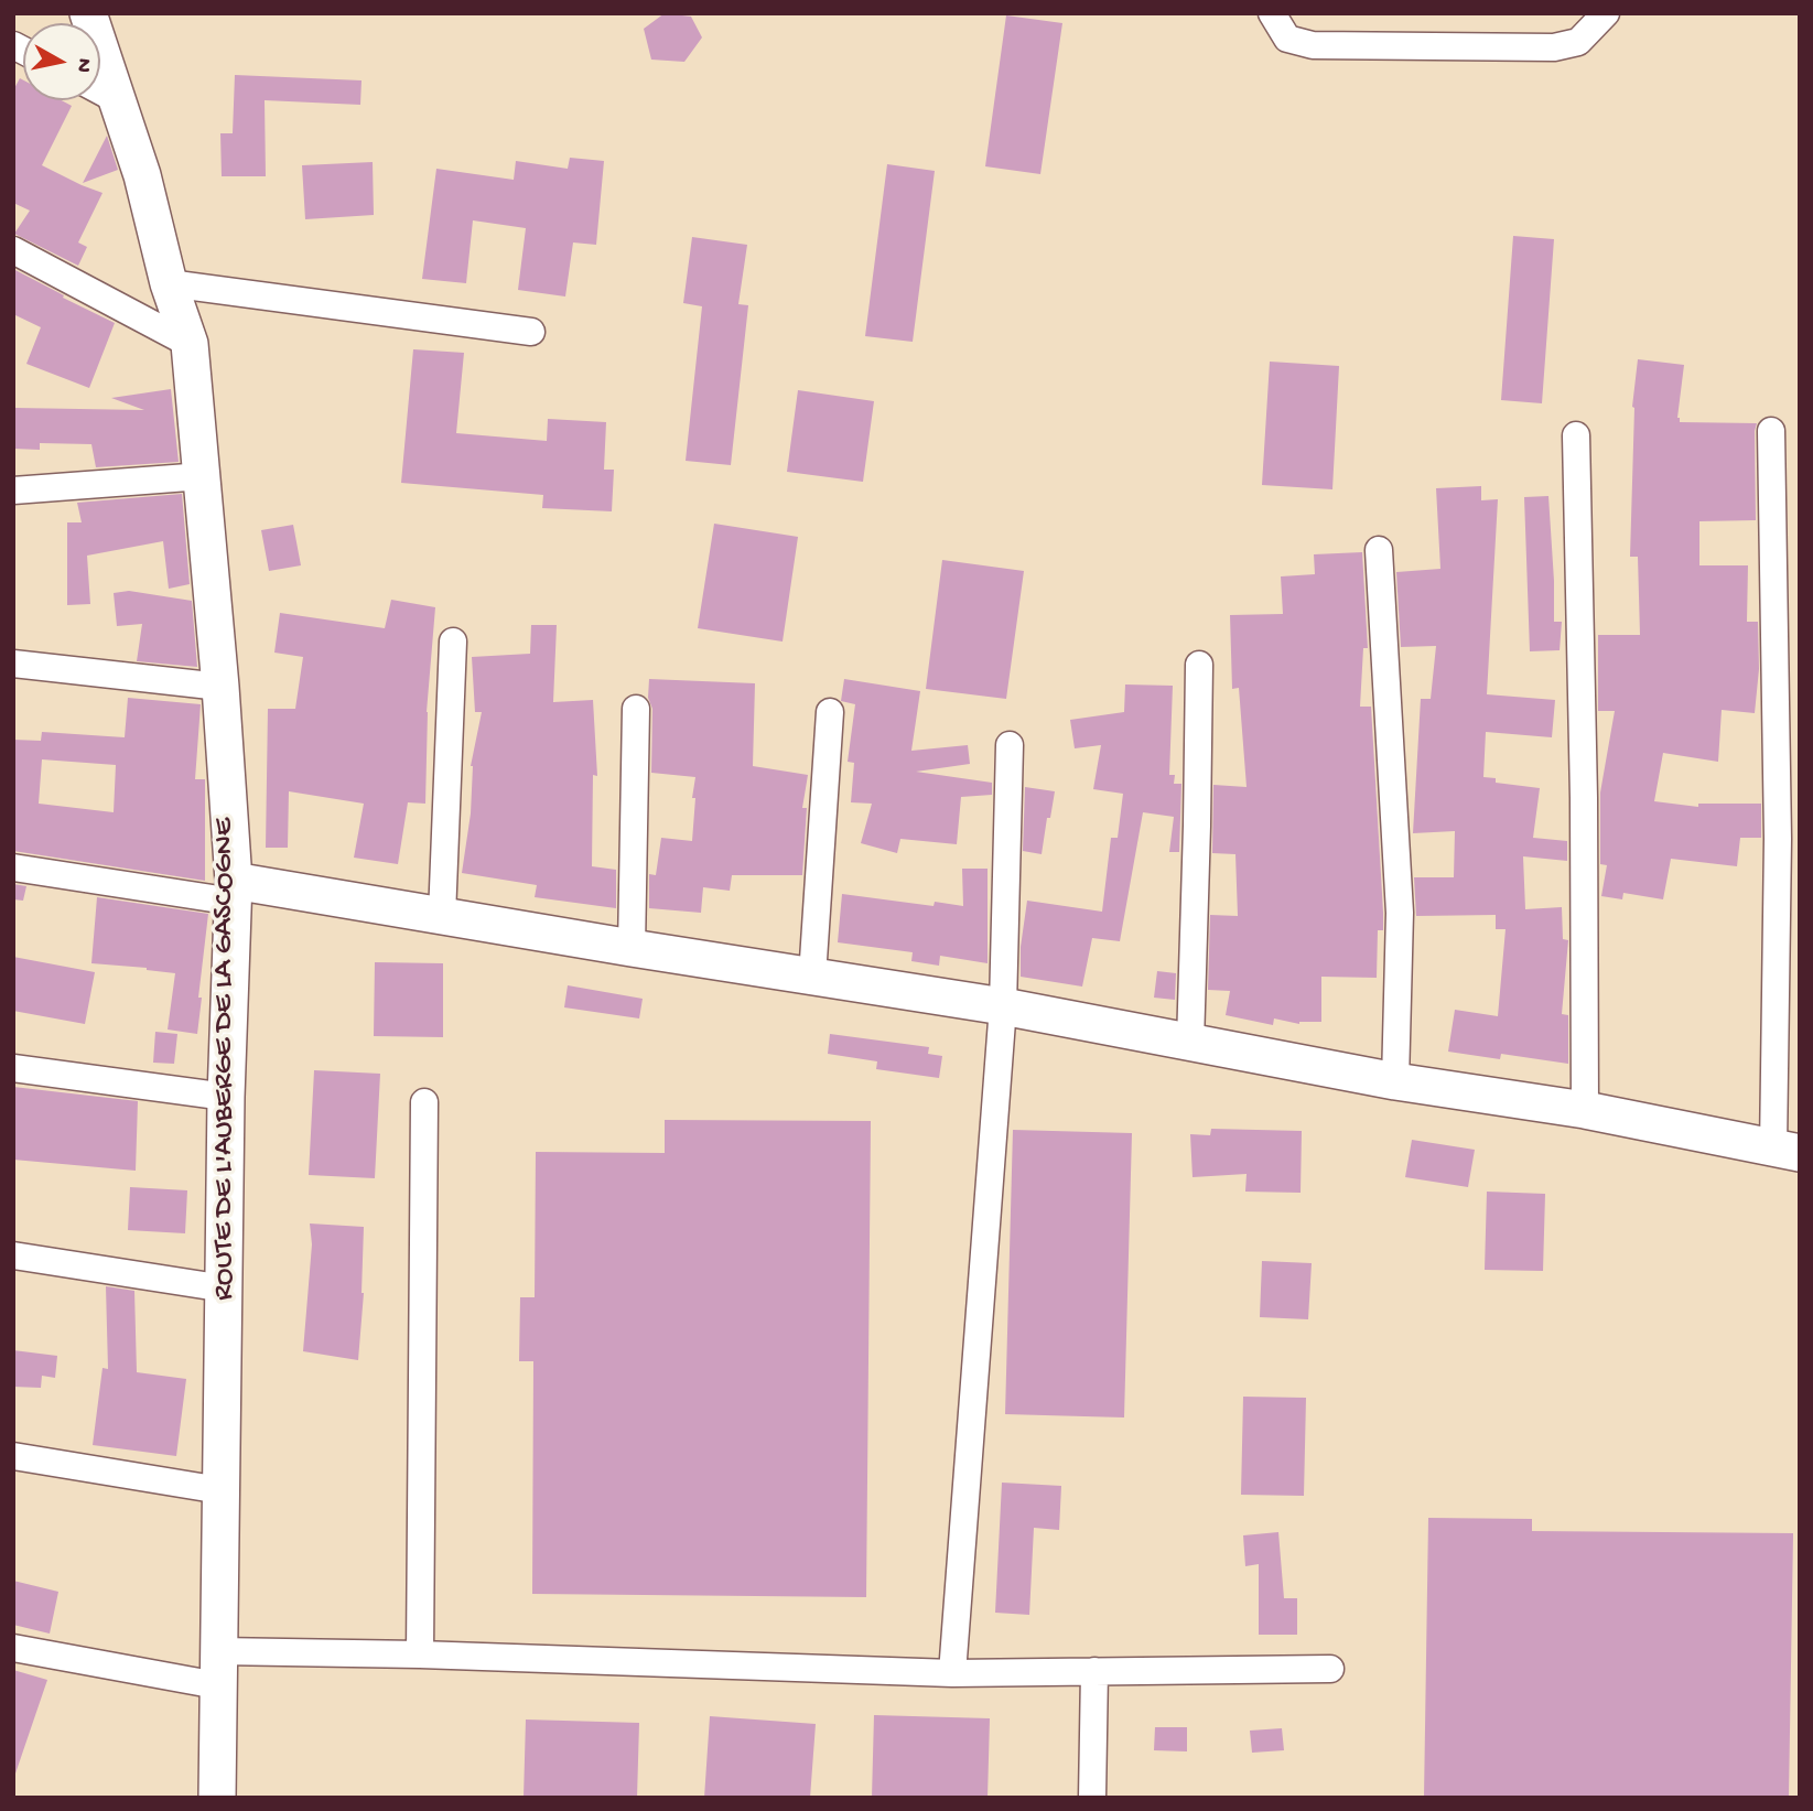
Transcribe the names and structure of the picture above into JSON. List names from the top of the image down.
{
  "streets": {
    "street": ["ROUTE DE L'AUBERGE DE LA GASCOGNE"]
  },
  "north": "right"
}
